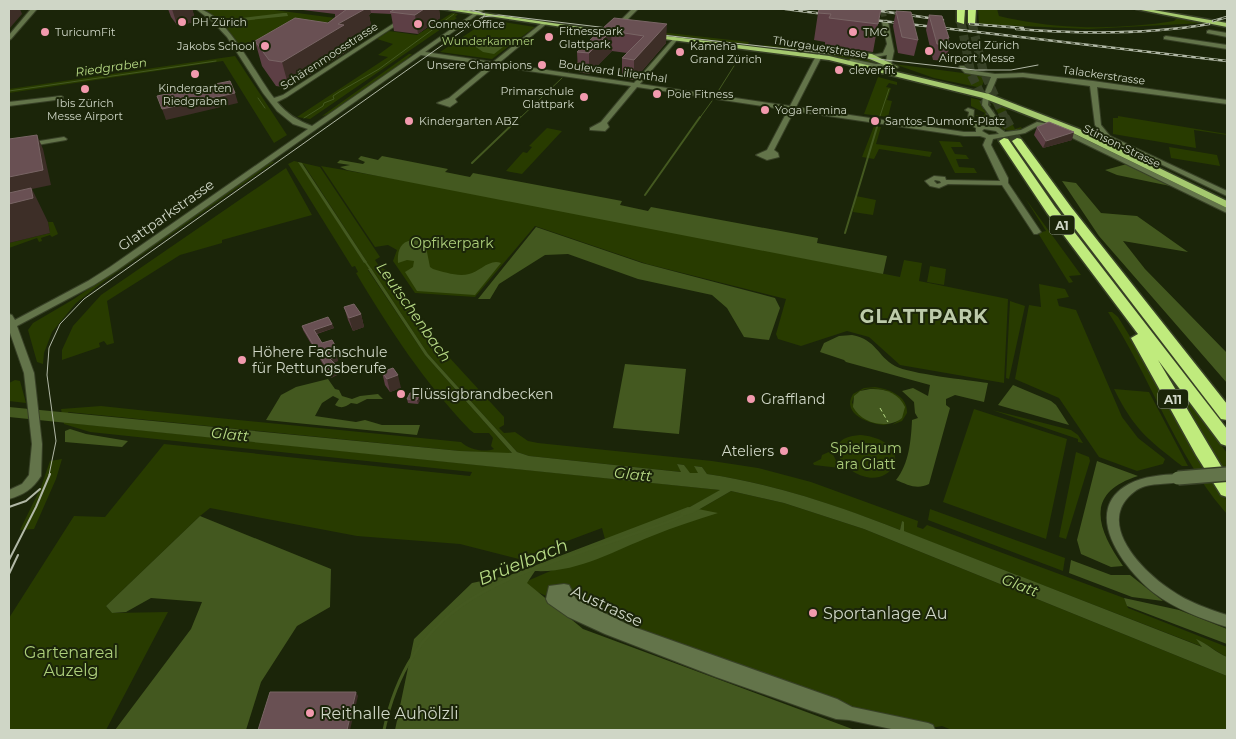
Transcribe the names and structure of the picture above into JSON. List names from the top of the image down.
{
  "streets": {
    "highway": ["A1", "A11"],
    "main road": ["Thurgauerstrasse"],
    "street": [
      "Schärenmoosstrasse",
      "Boulevard Lilienthal",
      "Talackerstrasse",
      "Stinson-Strasse",
      "Glattparkstrasse",
      "Austrasse"
    ]
  },
  "crossings": [
    ["Boulevard Lilienthal", "Glattparkstrasse"],
    ["Stinson-Strasse", "A1"],
    ["A1", "A11"]
  ],
  "districts": ["GLATTPARK"],
  "water": [
    "Riedgraben",
    "Leutschenbach",
    "Glatt",
    "Brüelbach"
  ],
  "parks": [
    "Wunderkammer",
    "Opfikerpark",
    "Spielraum ara Glatt",
    "Gartenareal Auzelg"
  ],
  "places": [
    "PH Zürich",
    "Connex Office",
    "TuricumFit",
    "TMC",
    "Fitnesspark Glattpark",
    "Jakobs School",
    "Novotel Zürich Airport Messe",
    "Kameha Grand Zürich",
    "Unsere Champions",
    "clever fit",
    "Kindergarten Riedgraben",
    "Ibis Zürich Messe Airport",
    "Pole Fitness",
    "Primarschule Glattpark",
    "Yoga Femina",
    "Kindergarten ABZ",
    "Santos-Dumont-Platz",
    "Höhere Fachschule für Rettungsberufe",
    "Flüssigbrandbecken",
    "Graffland",
    "Ateliers",
    "Sportanlage Au",
    "Reithalle Auhölzli"
  ]
}
